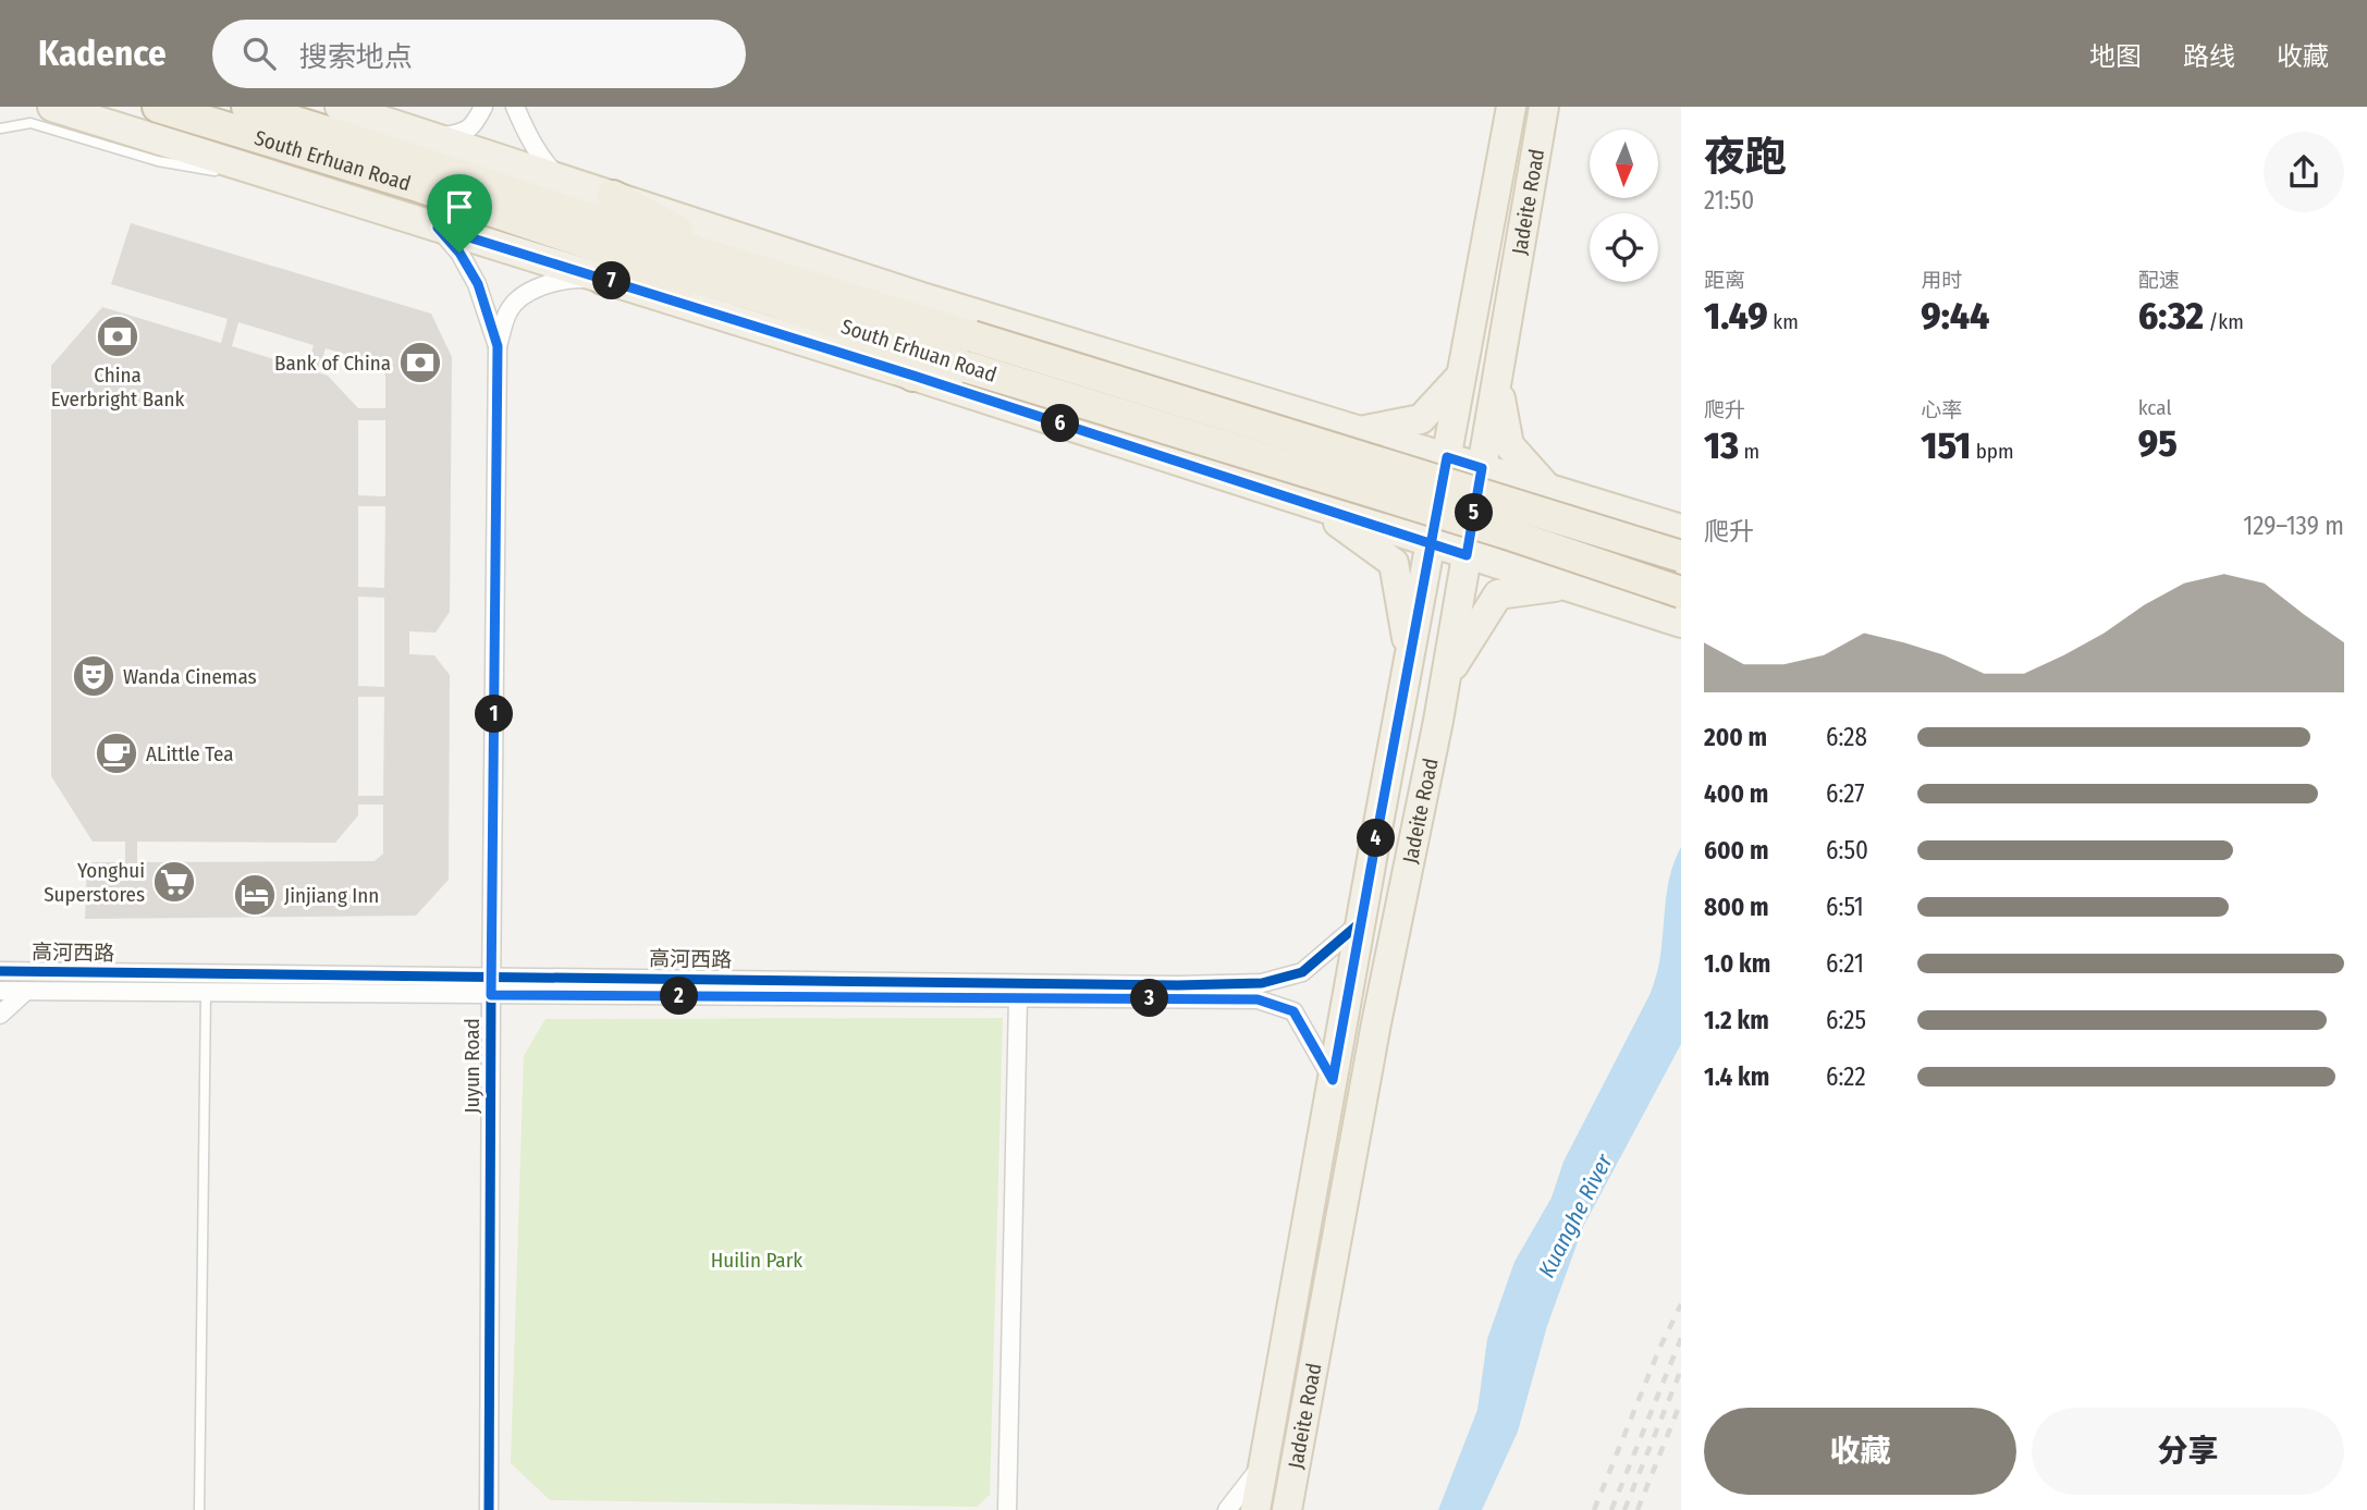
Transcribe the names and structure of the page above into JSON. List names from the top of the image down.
{
  "streets": {
    "highway": ["South Erhuan Road"],
    "main road": ["Jadeite Road"],
    "street": ["高河西路", "Juyun Road"]
  },
  "crossings": [
    ["Jadeite Road", "高河西路"],
    ["高河西路", "Juyun Road"]
  ],
  "water": ["Kuanghe River"],
  "parks": ["Huilin Park"],
  "places": {
    "bank": ["China Everbright Bank", "Bank of China"],
    "theatre": ["Wanda Cinemas"],
    "cafe": ["ALittle Tea"],
    "supermarket": ["Yonghui Superstores"],
    "hotel": ["Jinjiang Inn"]
  },
  "north": "bottom",
  "page": {
    "header": "Kadence",
    "search": "搜索地点",
    "nav": ["地图", "路线", "收藏"],
    "heading": ["夜跑", "21:50"],
    "stats": [
      ["距离", "1.49 km"],
      ["用时", "9:44"],
      ["配速", "6:32 /km"],
      ["爬升", "13 m"],
      ["心率", "151 bpm"],
      ["kcal", "95"]
    ],
    "pins": [
      "7",
      "6",
      "5",
      "1",
      "4",
      "2",
      "3"
    ],
    "chart": ["爬升", "129–139 m"],
    "list": [
      {
        "name": "200 m",
        "note": "6:28"
      },
      {
        "name": "400 m",
        "note": "6:27"
      },
      {
        "name": "600 m",
        "note": "6:50"
      },
      {
        "name": "800 m",
        "note": "6:51"
      },
      {
        "name": "1.0 km",
        "note": "6:21"
      },
      {
        "name": "1.2 km",
        "note": "6:25"
      },
      {
        "name": "1.4 km",
        "note": "6:22"
      }
    ],
    "buttons": ["收藏", "分享"]
  }
}
